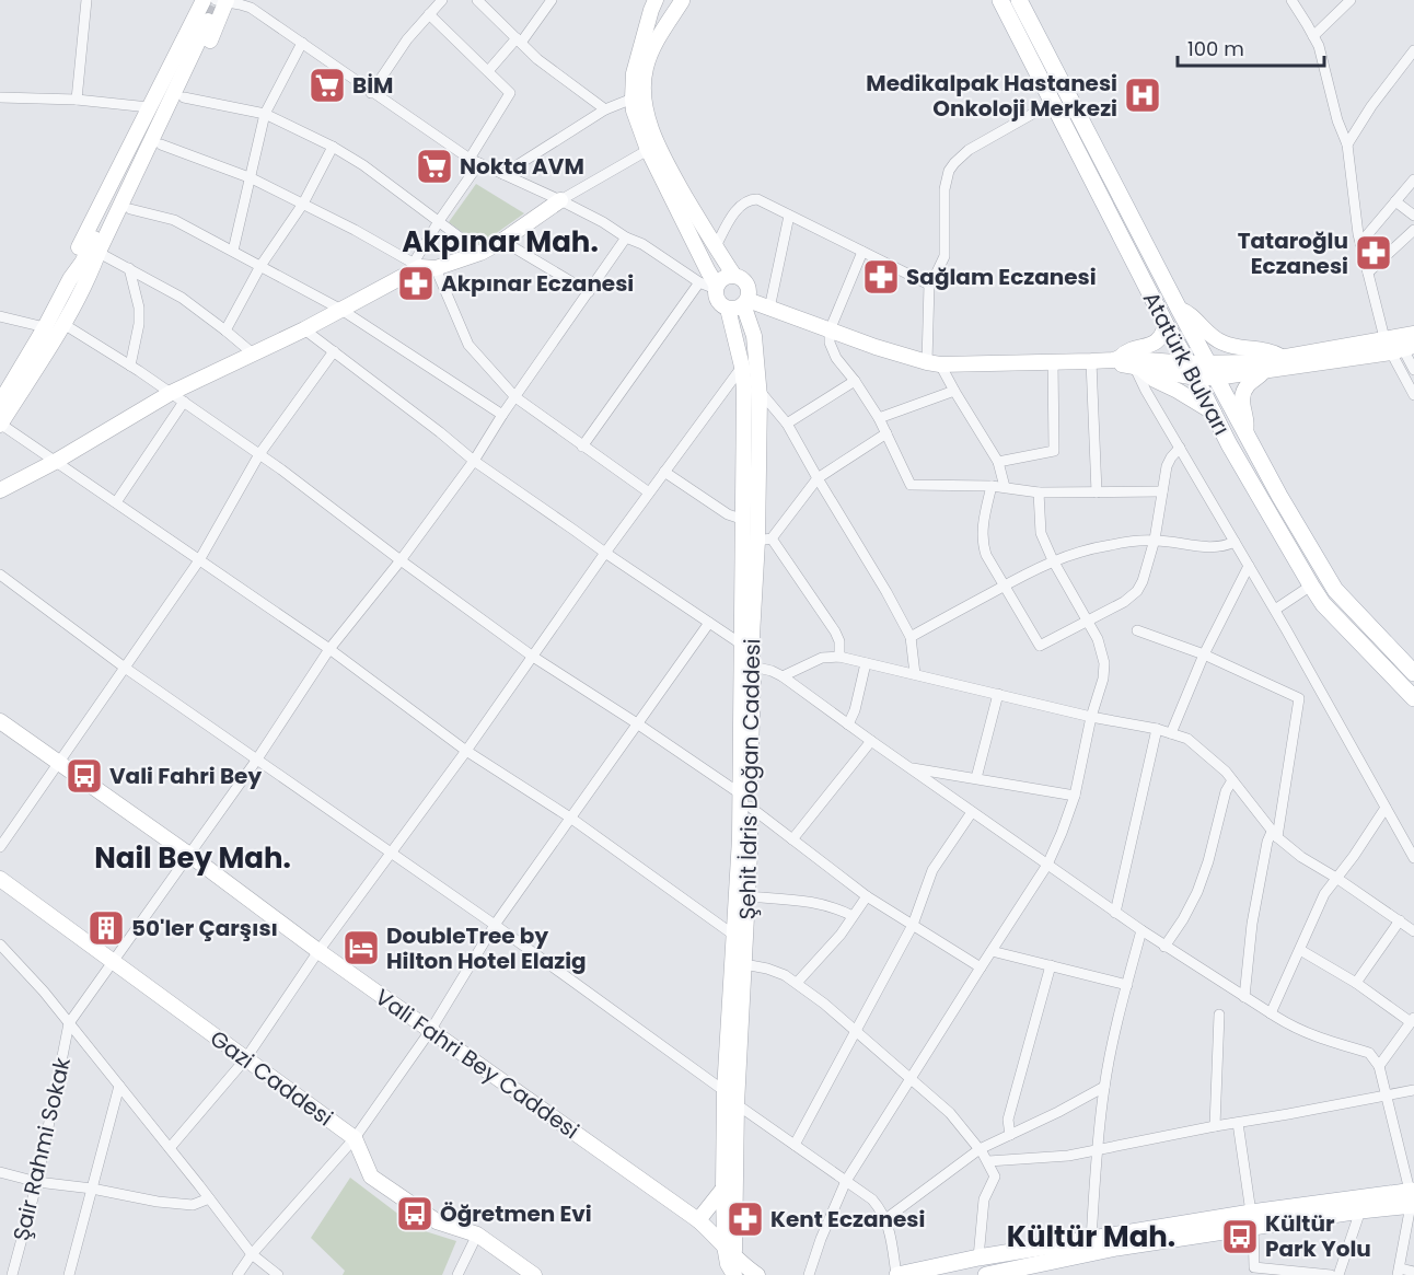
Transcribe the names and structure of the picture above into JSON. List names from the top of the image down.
{
  "streets": {
    "main road": [
      "Atatürk Bulvarı",
      "Şehit İdris Doğan Caddesi",
      "Vali Fahri Bey Caddesi",
      "Gazi Caddesi"
    ],
    "street": ["Şair Rahmi Sokak"]
  },
  "crossings": [
    ["Şehit İdris Doğan Caddesi", "Vali Fahri Bey Caddesi"]
  ],
  "districts": ["Akpınar Mah.", "Nail Bey Mah.", "Kültür Mah."],
  "places": {
    "supermarket": ["BİM", "Nokta AVM"],
    "hospital": ["Medikalpak Hastanesi Onkoloji Merkezi"],
    "pharmacy": [
      "Tataroğlu Eczanesi",
      "Sağlam Eczanesi",
      "Akpınar Eczanesi",
      "Kent Eczanesi"
    ],
    "bus stop": ["Vali Fahri Bey", "Öğretmen Evi", "Kültür Park Yolu"],
    "building": ["50'ler Çarşısı"],
    "hotel": ["DoubleTree by Hilton Hotel Elazig"]
  },
  "scale_bar": "100 m"
}
